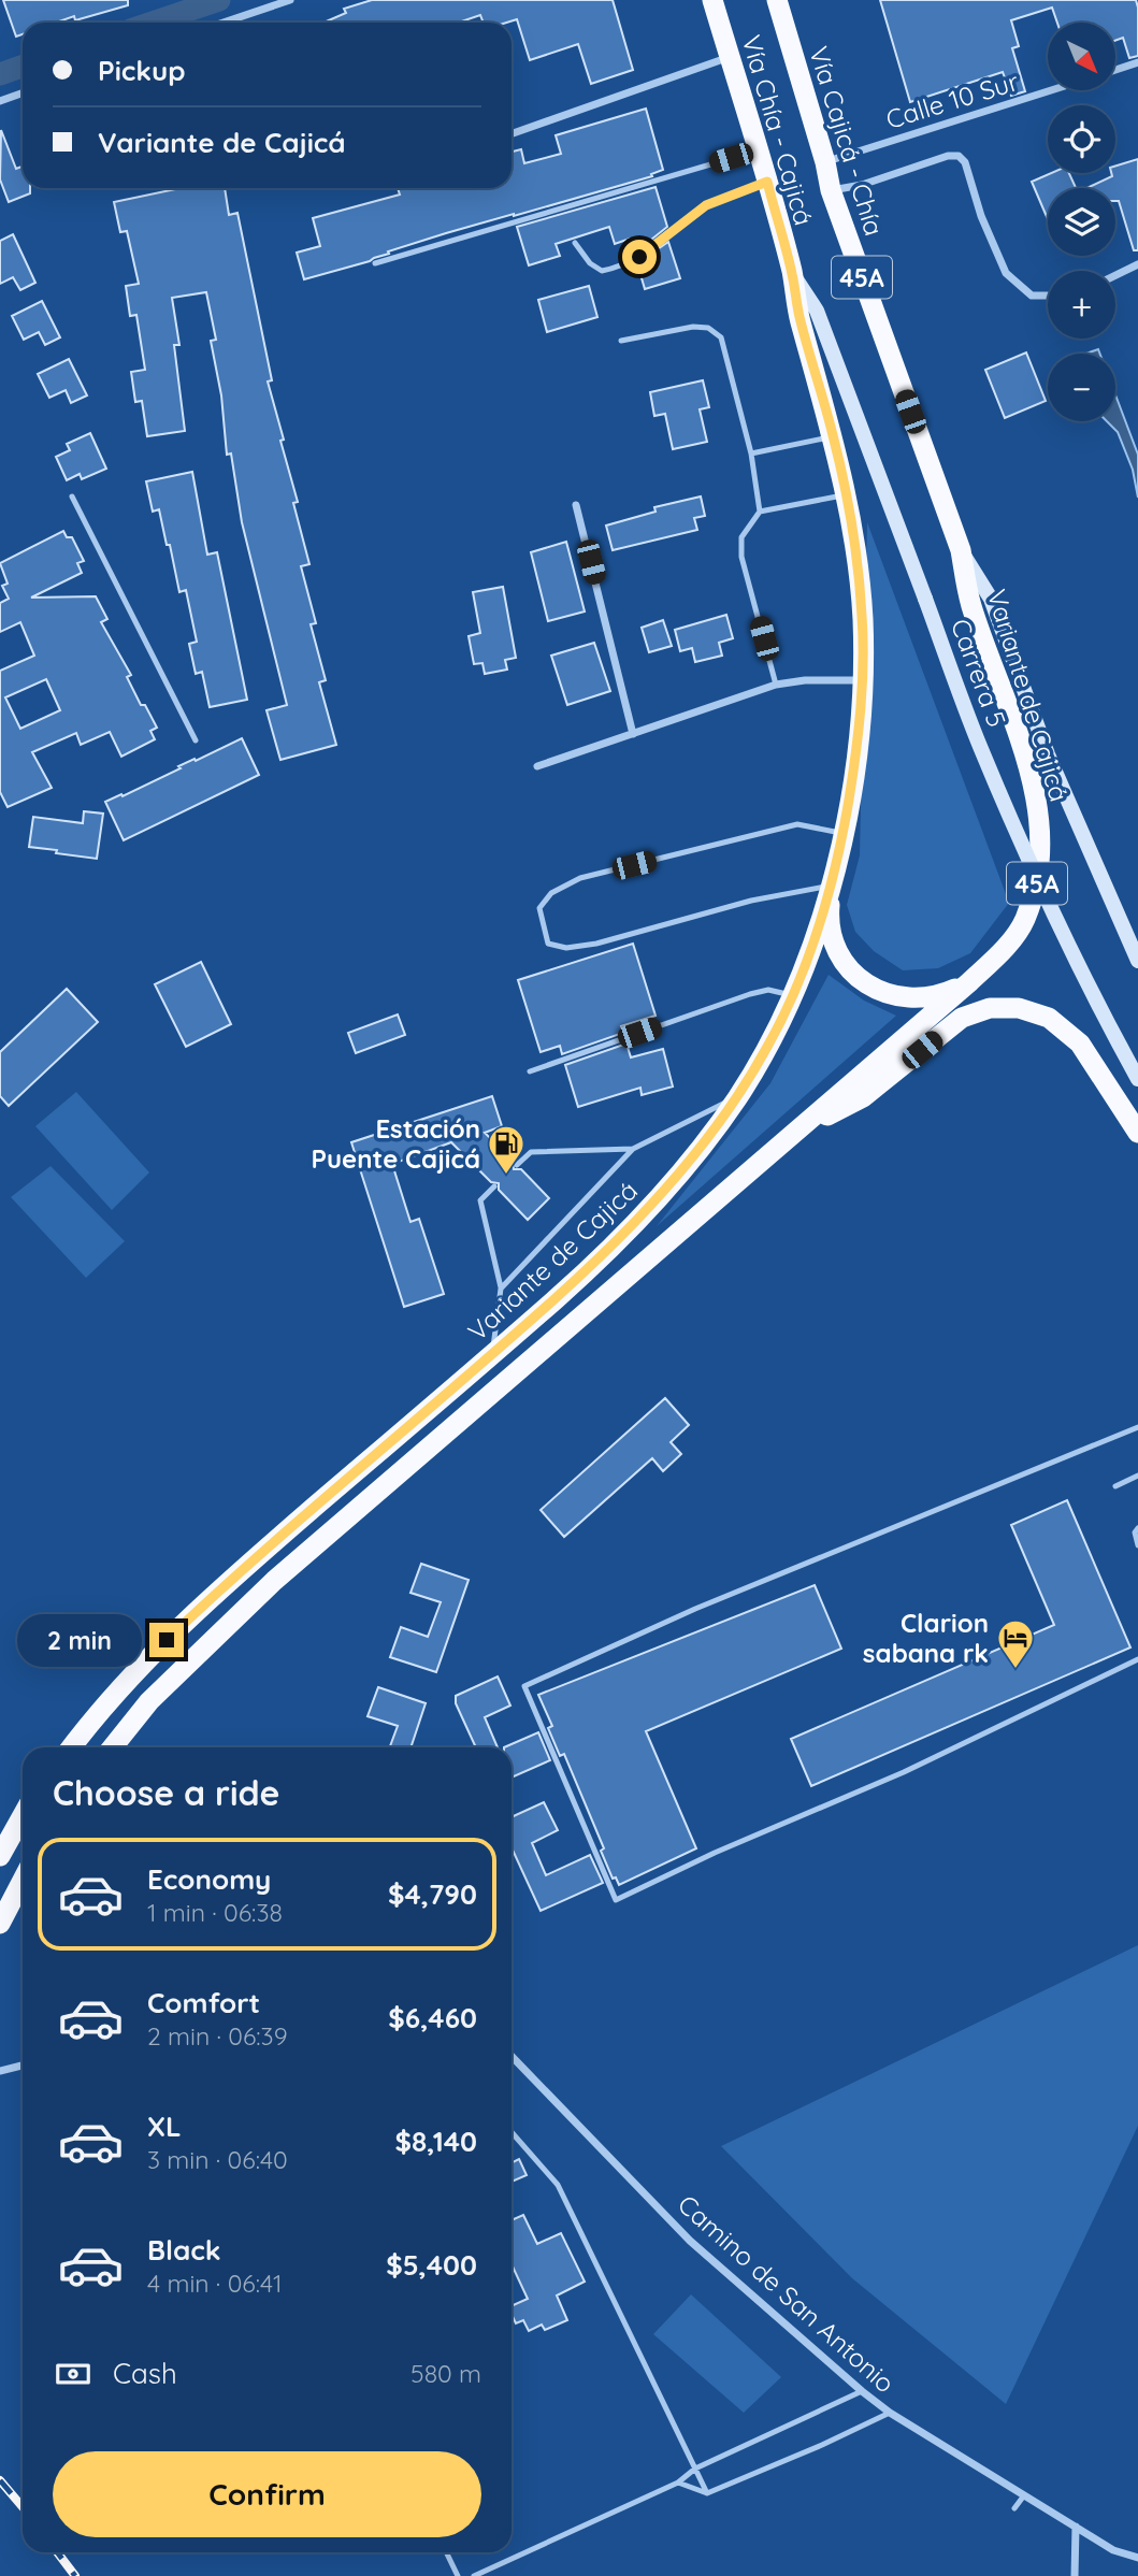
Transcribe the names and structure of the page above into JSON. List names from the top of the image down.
{
  "streets": {
    "highway": [
      "Vía Chía - Cajicá",
      "Vía Cajicá - Chía",
      "45A",
      "Variante de Cajicá"
    ],
    "main road": ["Carrera 5"],
    "street": ["Calle 10 Sur", "Camino de San Antonio"]
  },
  "crossings": [
    ["Calle 10 Sur", "Vía Cajicá - Chía"],
    ["Vía Chía - Cajicá", "Carrera 5"],
    ["Vía Chía - Cajicá", "Variante de Cajicá"],
    ["Vía Cajicá - Chía", "Carrera 5"],
    ["Vía Cajicá - Chía", "Variante de Cajicá"],
    ["Carrera 5", "Variante de Cajicá"]
  ],
  "places": {
    "fuel station": ["Estación Puente Cajicá"],
    "hotel": ["Clarion sabana rk"]
  },
  "north": "bottom right",
  "page": {
    "map_buttons": ["+", "−"],
    "banner": ["Pickup", "Variante de Cajicá"],
    "bubble": "2 min",
    "heading": "Choose a ride",
    "list": [
      {
        "name": "Economy",
        "note": "1 min · 06:38",
        "value": "$4,790"
      },
      {
        "name": "Comfort",
        "note": "2 min · 06:39",
        "value": "$6,460"
      },
      {
        "name": "XL",
        "note": "3 min · 06:40",
        "value": "$8,140"
      },
      {
        "name": "Black",
        "note": "4 min · 06:41",
        "value": "$5,400"
      }
    ],
    "pay": ["Cash", "580 m"],
    "buttons": "Confirm"
  }
}
